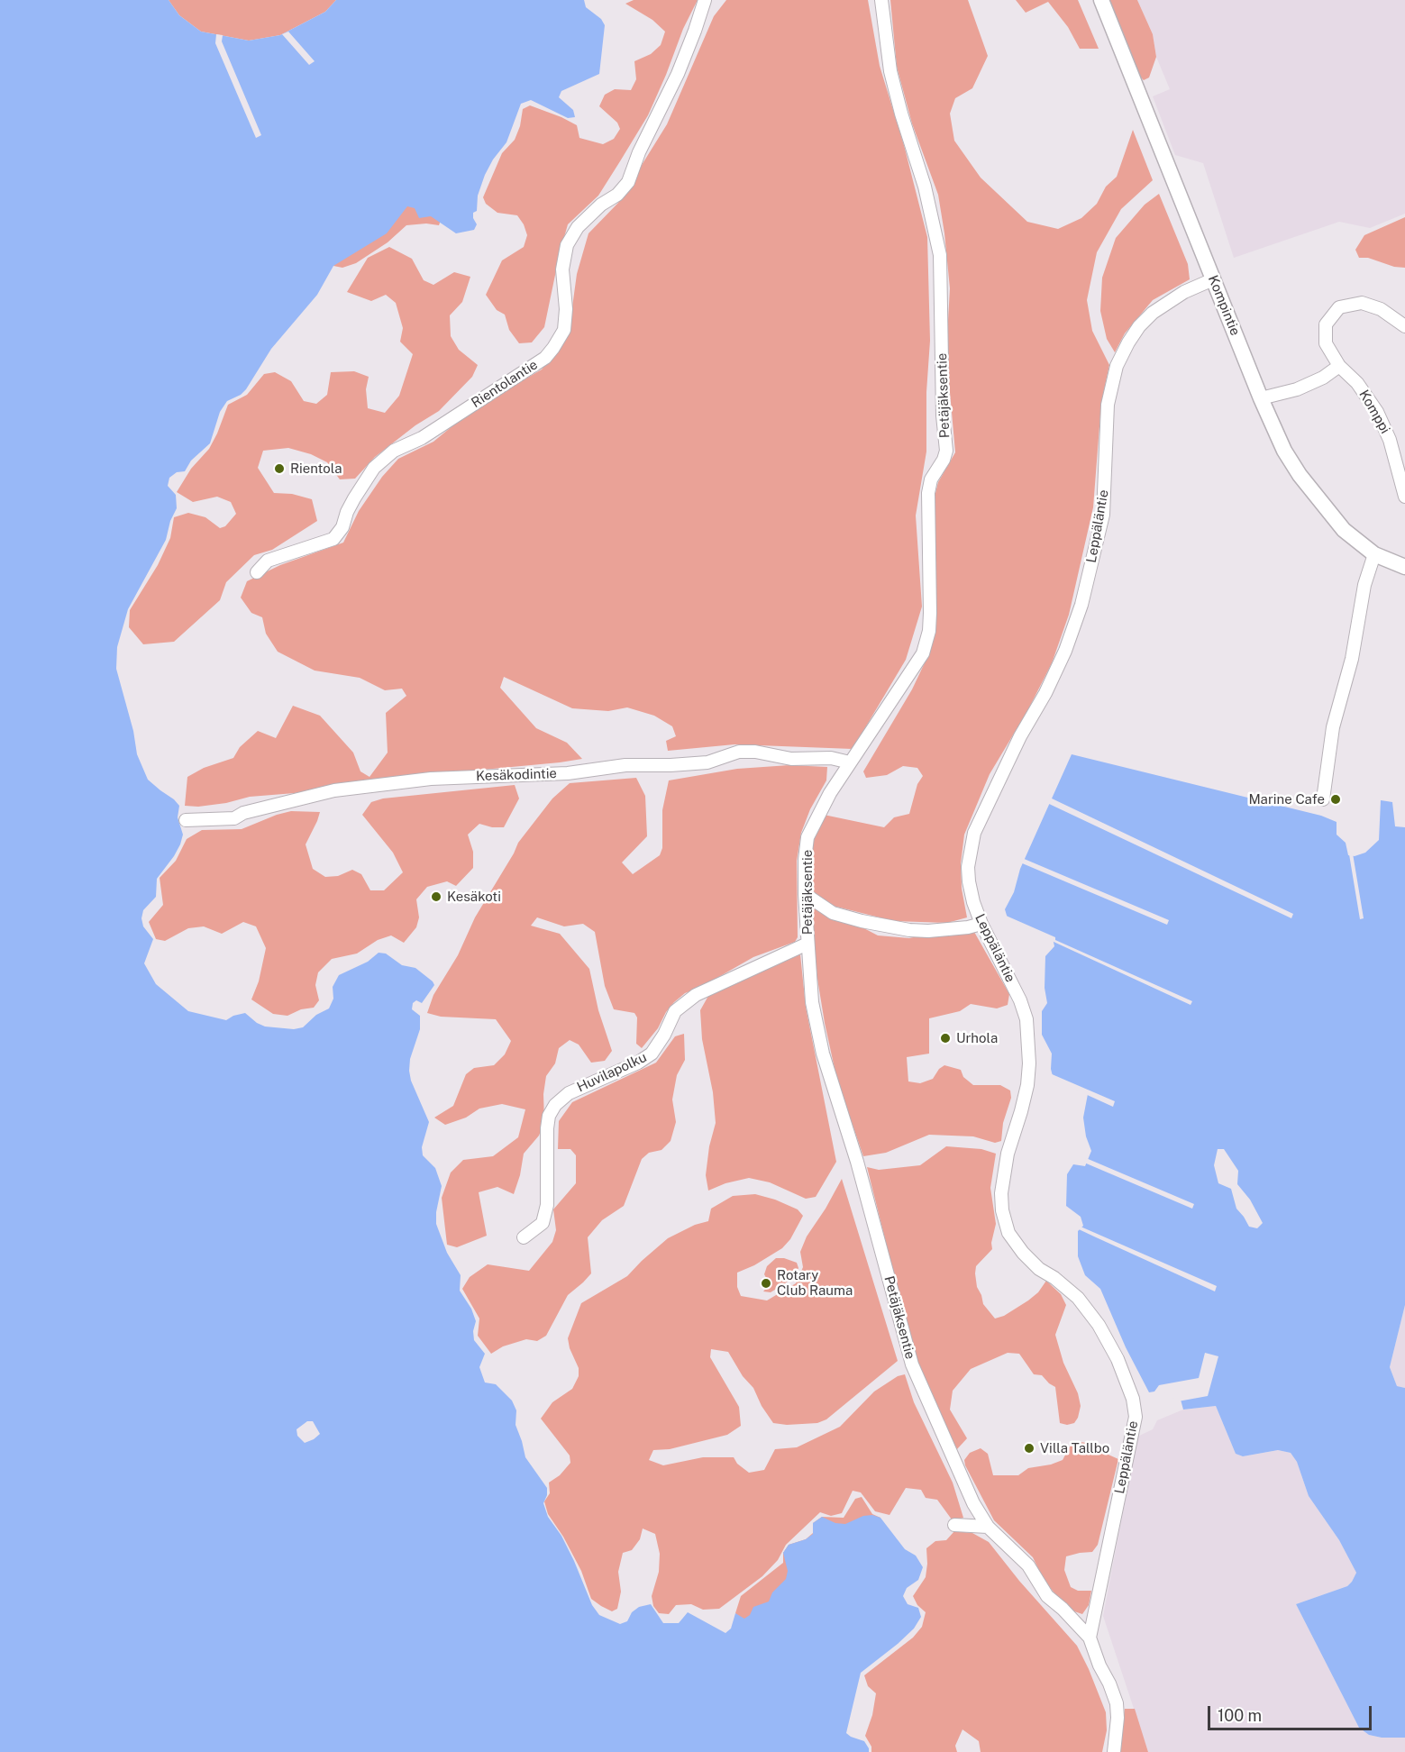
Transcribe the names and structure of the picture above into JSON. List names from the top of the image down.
{
  "streets": {
    "street": [
      "Kompintie",
      "Rientolantie",
      "Petäjäksentie",
      "Komppi",
      "Leppäläntie",
      "Kesäkodintie",
      "Huvilapolku"
    ]
  },
  "crossings": [
    ["Kompintie", "Leppäläntie"],
    ["Petäjäksentie", "Leppäläntie"],
    ["Petäjäksentie", "Kesäkodintie"],
    ["Petäjäksentie", "Huvilapolku"]
  ],
  "places": [
    "Rientola",
    "Marine Cafe",
    "Kesäkoti",
    "Urhola",
    "Rotary Club Rauma",
    "Villa Tallbo"
  ],
  "scale_bar": "100 m"
}
